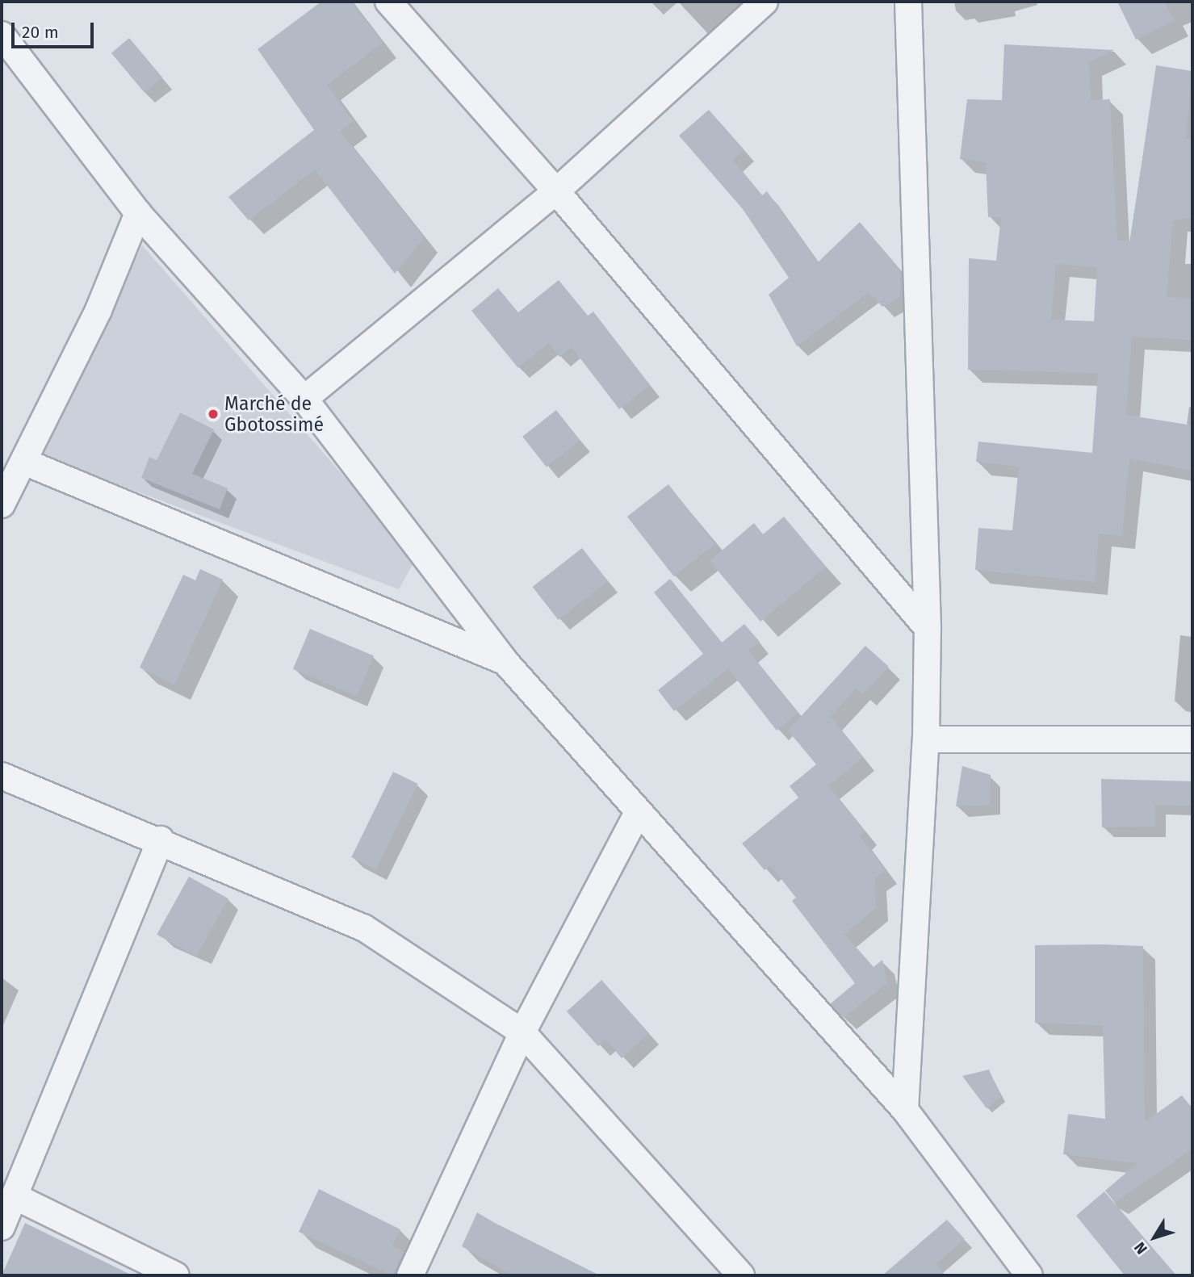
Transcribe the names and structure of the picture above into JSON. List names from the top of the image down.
{
  "places": ["Marché de Gbotossimé"],
  "scale_bar": "20 m",
  "north": "bottom left"
}
